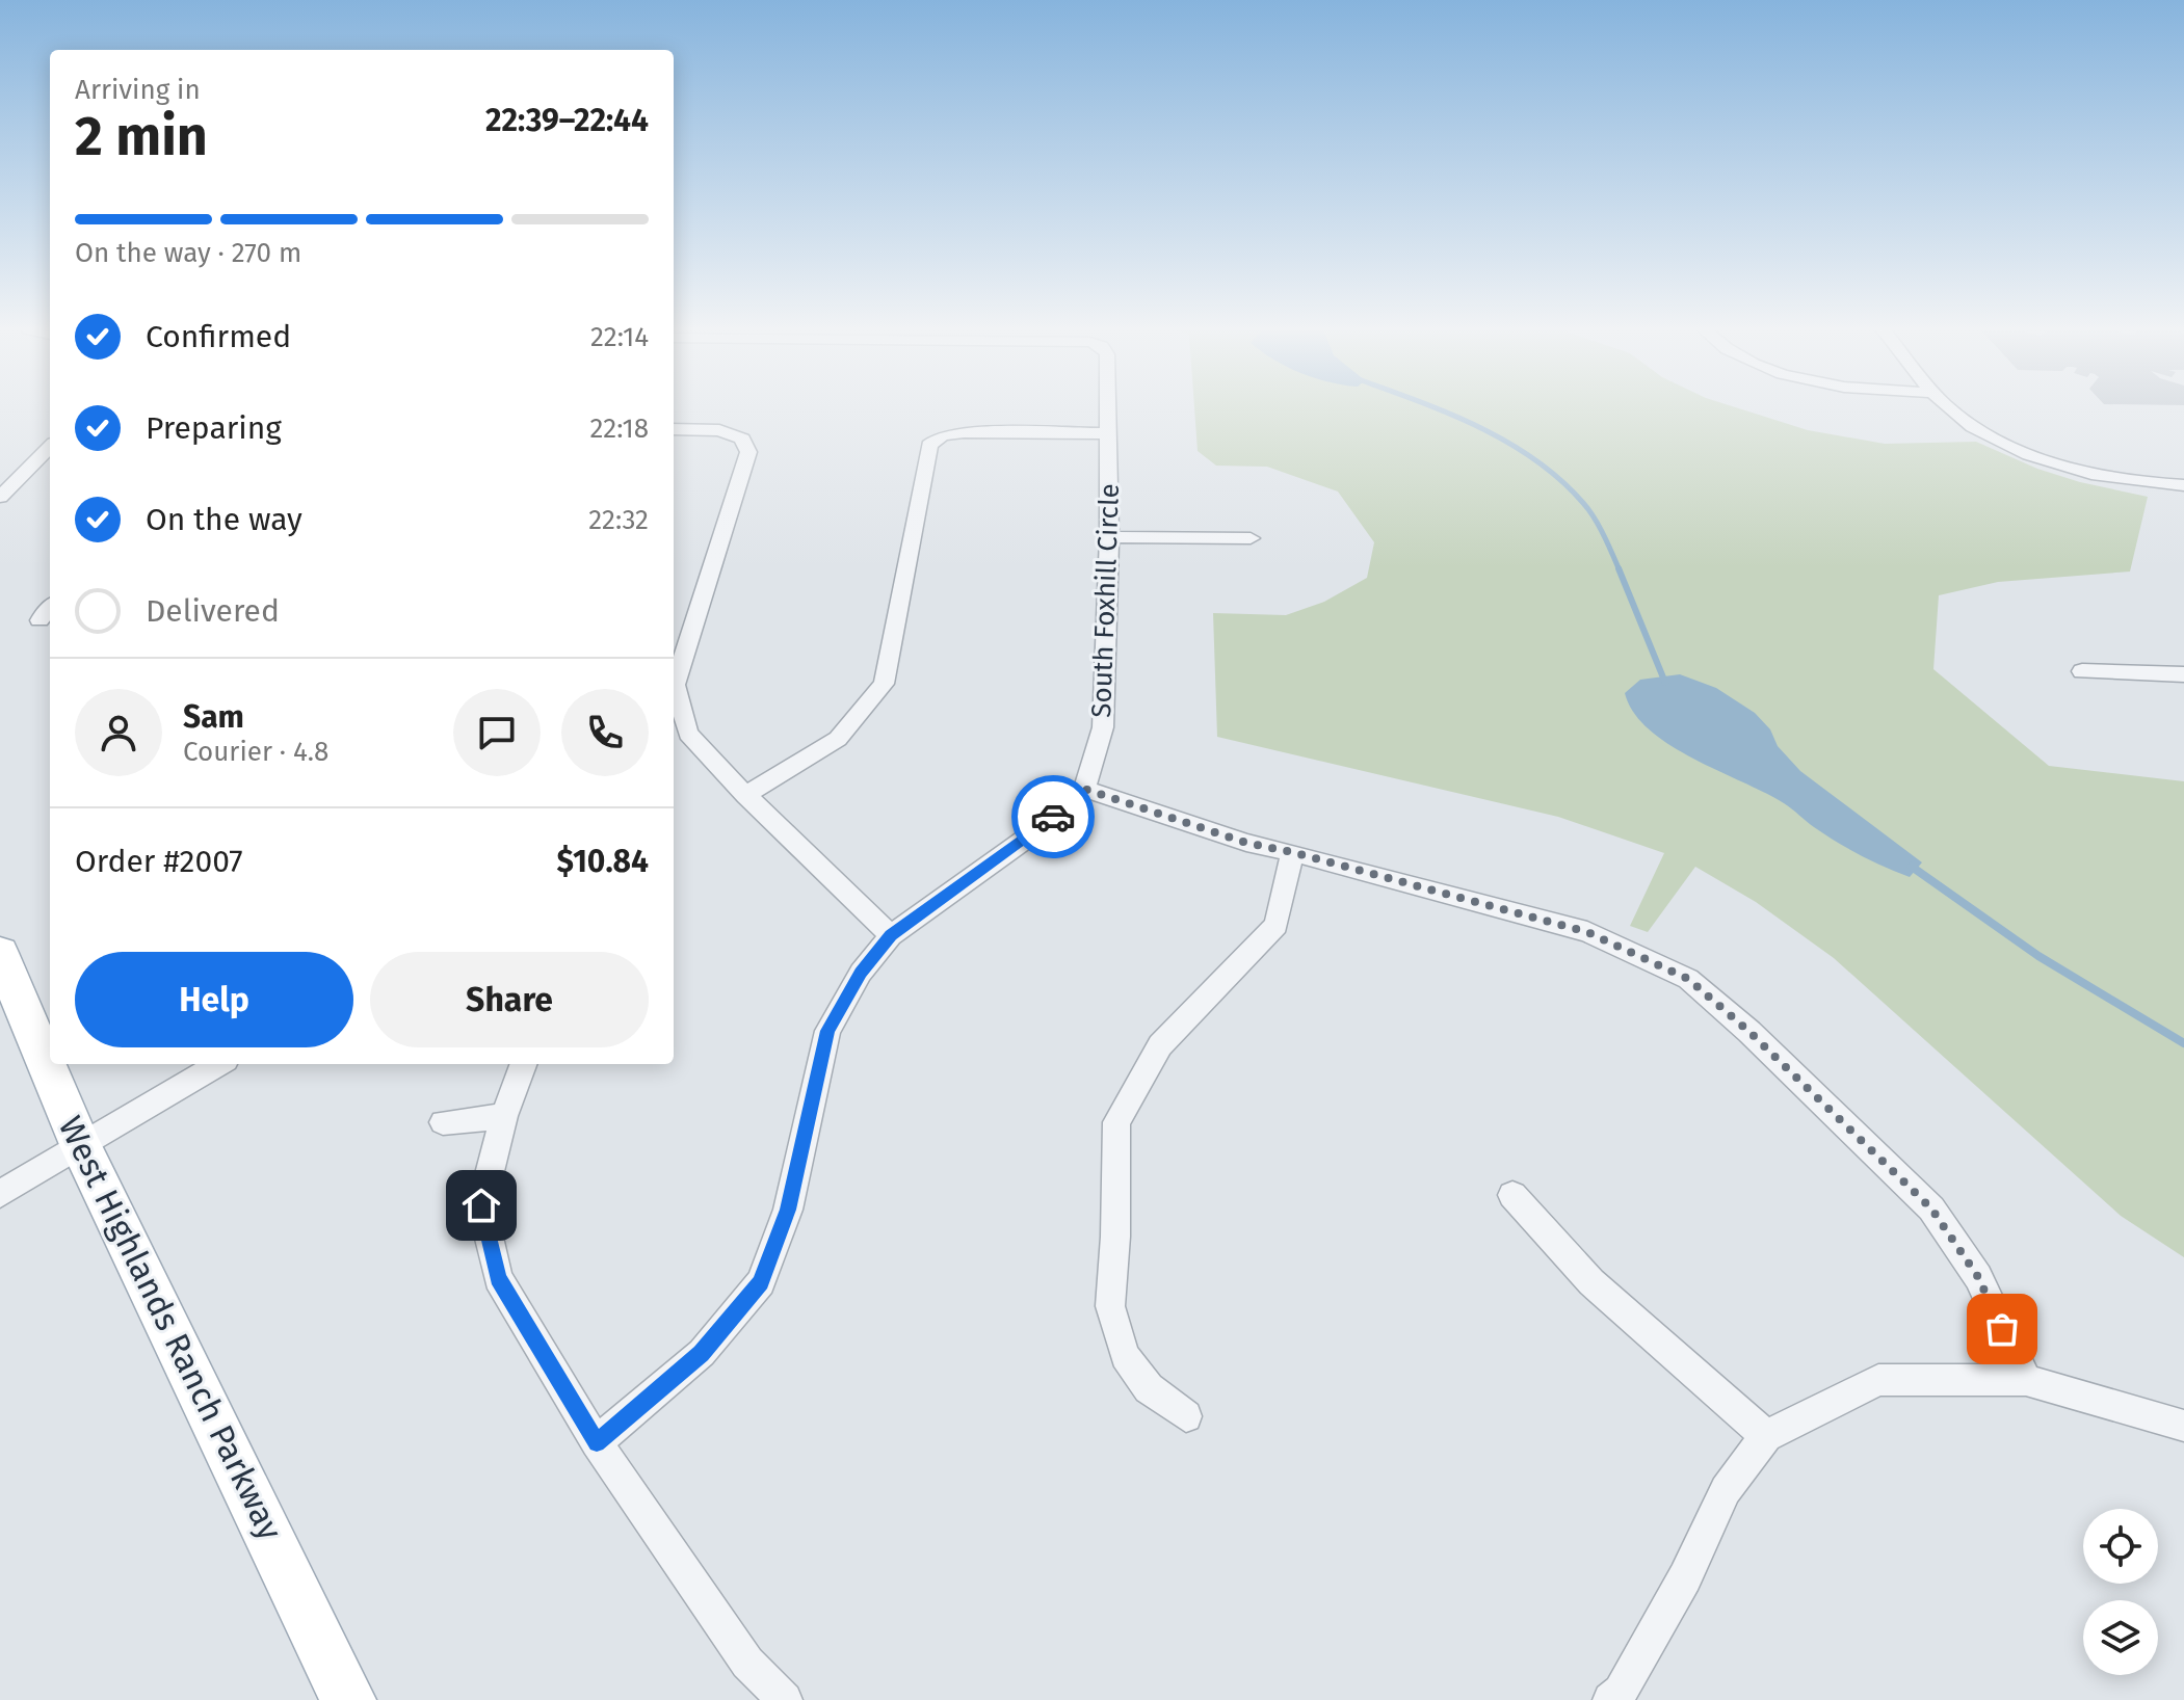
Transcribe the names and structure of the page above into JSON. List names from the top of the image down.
{
  "streets": {
    "main road": ["West Highlands Ranch Parkway"],
    "street": ["South Foxhill Circle"]
  },
  "page": {
    "heading": ["2 min", "Arriving in", "22:39–22:44"],
    "panel": [
      "Sam",
      "Courier · 4.8",
      "Order #2007",
      "$10.84"
    ],
    "bar": "On the way · 270 m",
    "list": [
      ["Confirmed", "22:14"],
      ["Preparing", "22:18"],
      ["On the way", "22:32"],
      "Delivered"
    ],
    "buttons": ["Help", "Share"]
  }
}
